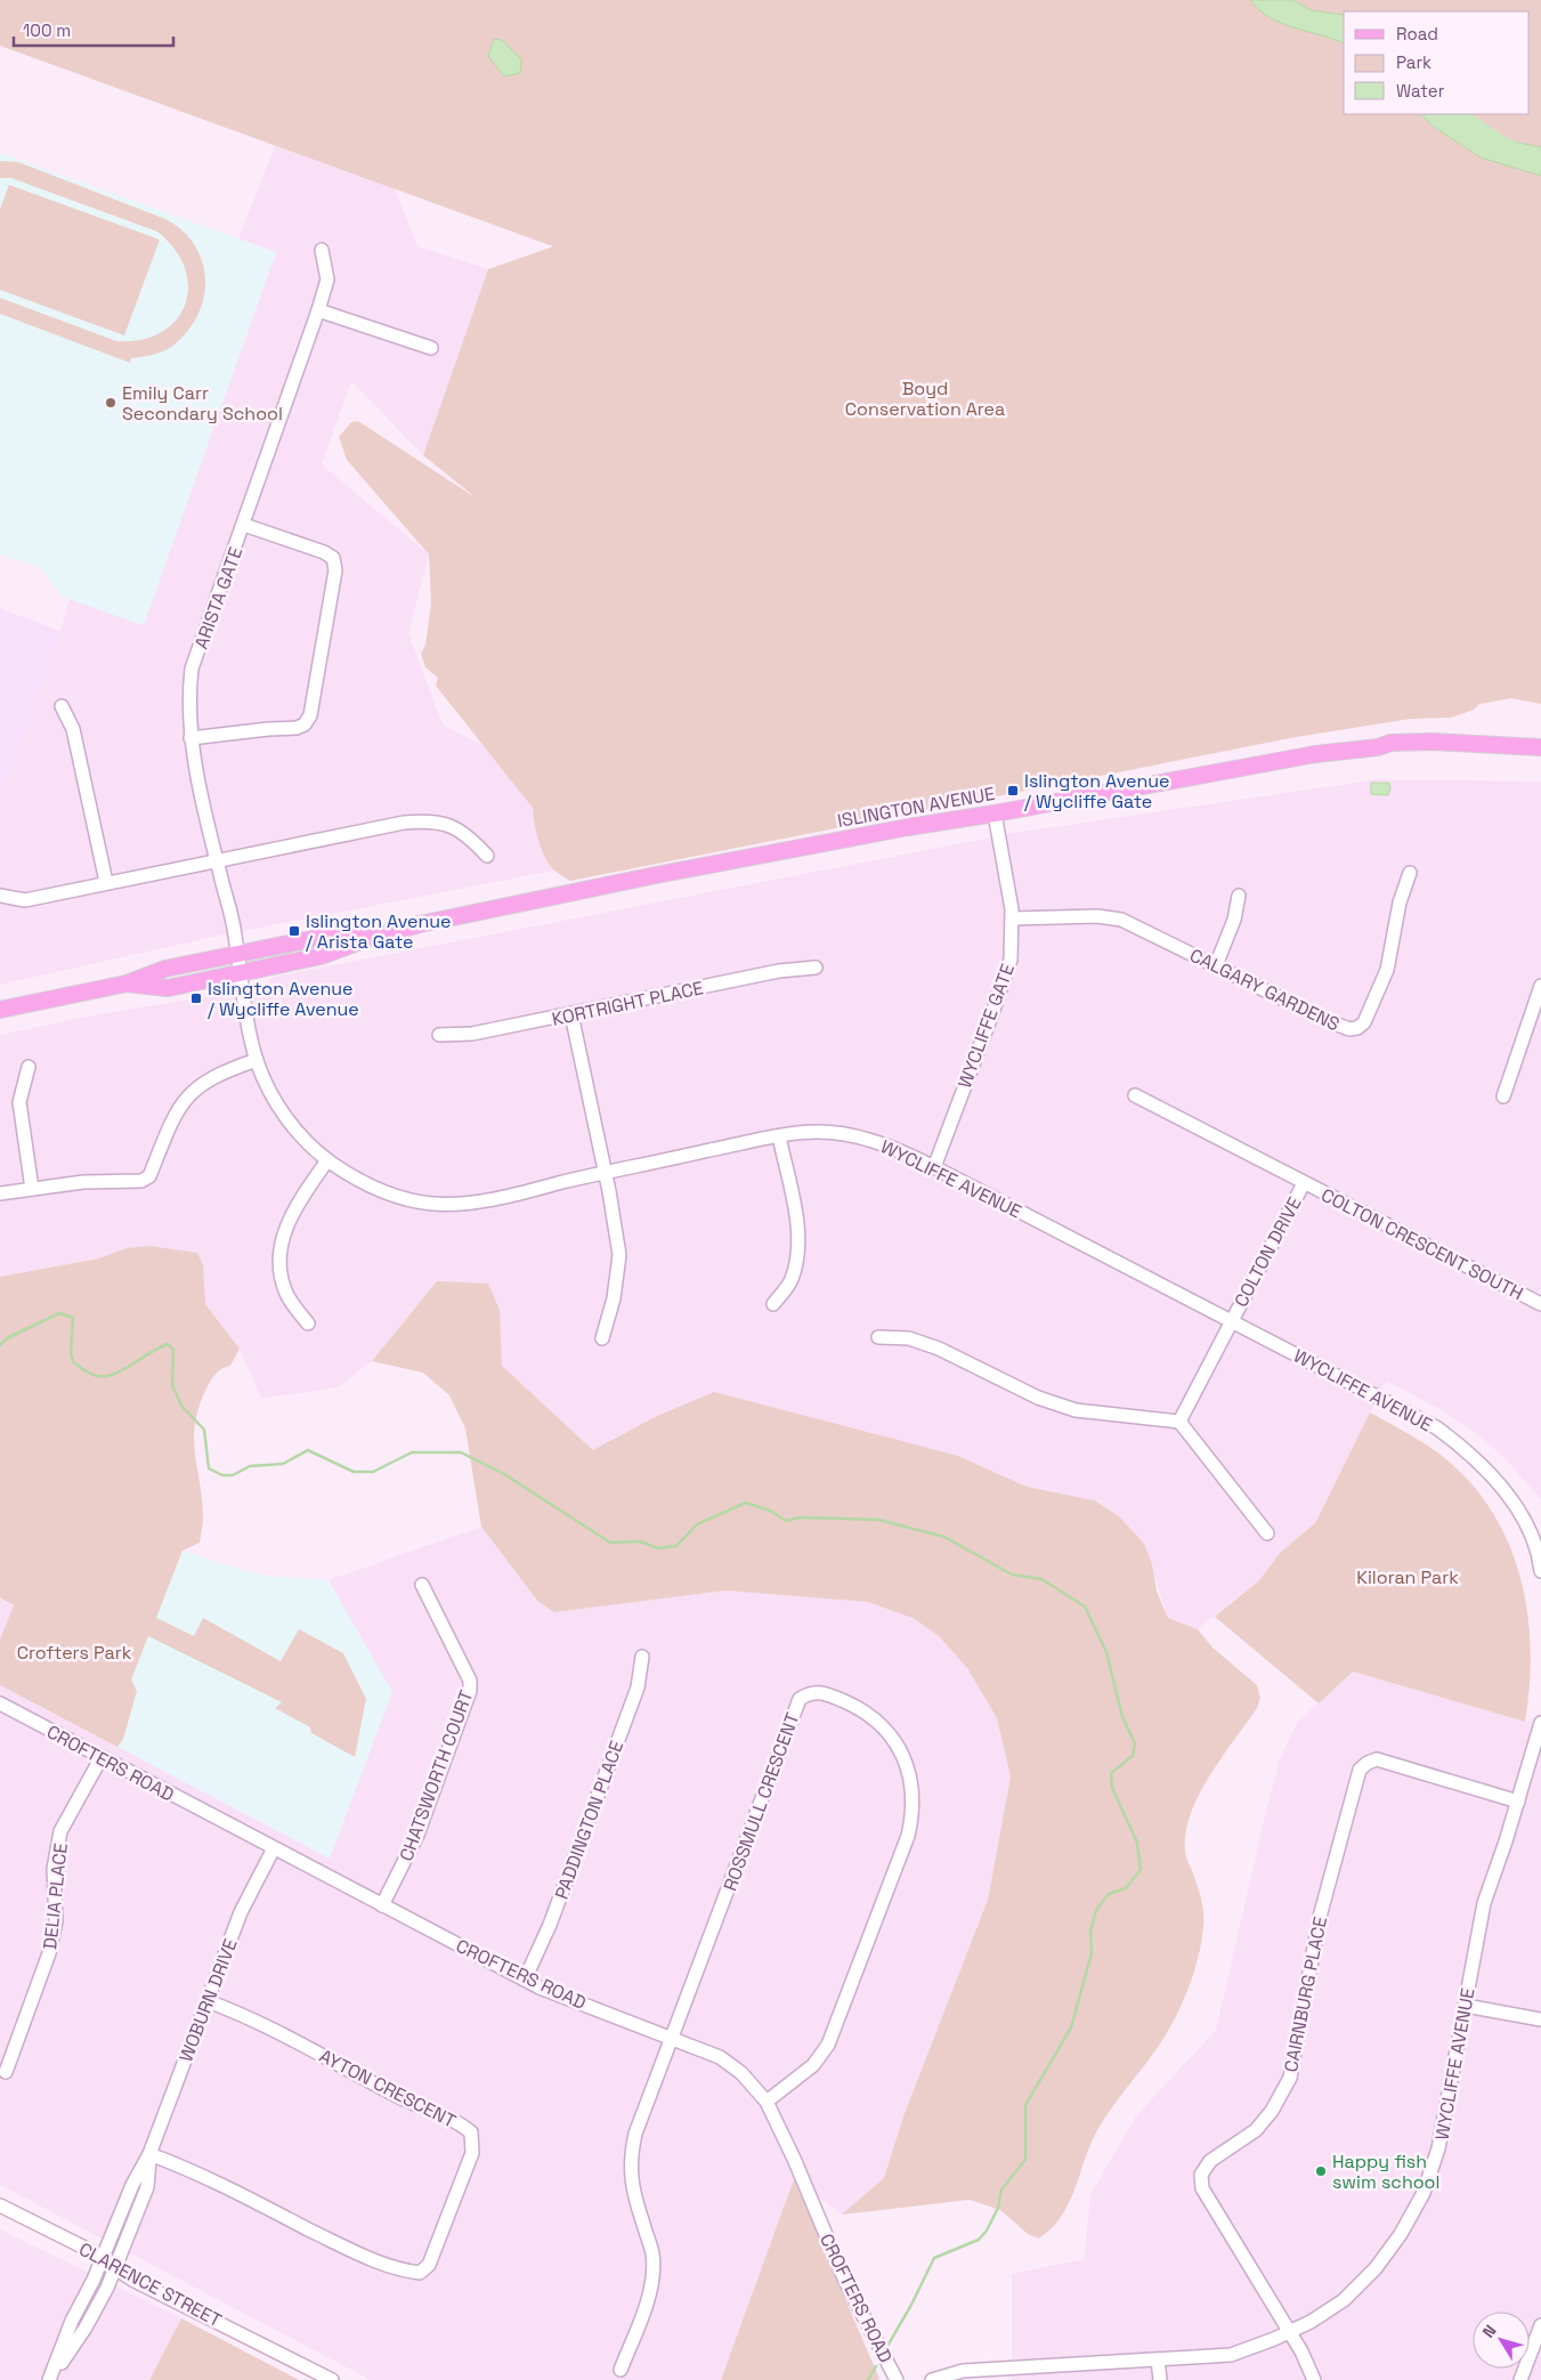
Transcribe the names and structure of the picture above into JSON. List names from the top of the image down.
{
  "streets": {
    "main road": ["ISLINGTON AVENUE"],
    "street": [
      "ARISTA GATE",
      "CALGARY GARDENS",
      "KORTRIGHT PLACE",
      "WYCLIFFE GATE",
      "WYCLIFFE AVENUE",
      "COLTON CRESCENT SOUTH",
      "COLTON DRIVE",
      "CROFTERS ROAD",
      "CHATSWORTH COURT",
      "ROSSMULL CRESCENT",
      "PADDINGTON PLACE",
      "DELIA PLACE",
      "CAIRNBURG PLACE",
      "WOBURN DRIVE",
      "AYTON CRESCENT",
      "CLARENCE STREET"
    ]
  },
  "crossings": [
    ["ARISTA GATE", "ISLINGTON AVENUE"],
    ["ARISTA GATE", "WYCLIFFE AVENUE"],
    ["ISLINGTON AVENUE", "WYCLIFFE GATE"],
    ["ISLINGTON AVENUE", "WYCLIFFE AVENUE"],
    ["CALGARY GARDENS", "WYCLIFFE GATE"],
    ["WYCLIFFE GATE", "WYCLIFFE AVENUE"],
    ["WYCLIFFE AVENUE", "COLTON DRIVE"],
    ["WYCLIFFE AVENUE", "CAIRNBURG PLACE"],
    ["COLTON CRESCENT SOUTH", "COLTON DRIVE"],
    ["CROFTERS ROAD", "CHATSWORTH COURT"],
    ["CROFTERS ROAD", "ROSSMULL CRESCENT"],
    ["CROFTERS ROAD", "PADDINGTON PLACE"],
    ["CROFTERS ROAD", "DELIA PLACE"],
    ["CROFTERS ROAD", "WOBURN DRIVE"],
    ["WOBURN DRIVE", "AYTON CRESCENT"],
    ["WOBURN DRIVE", "CLARENCE STREET"]
  ],
  "parks": ["Boyd Conservation Area", "Kiloran Park", "Crofters Park"],
  "places": {
    "other": ["Emily Carr Secondary School", "Happy fish swim school"],
    "transit": ["Islington Avenue / Wycliffe Gate", "Islington Avenue / Arista Gate", "Islington Avenue / Wycliffe Avenue"]
  },
  "legend": ["Road", "Park", "Water"],
  "scale_bar": "100 m",
  "north": "top left"
}
